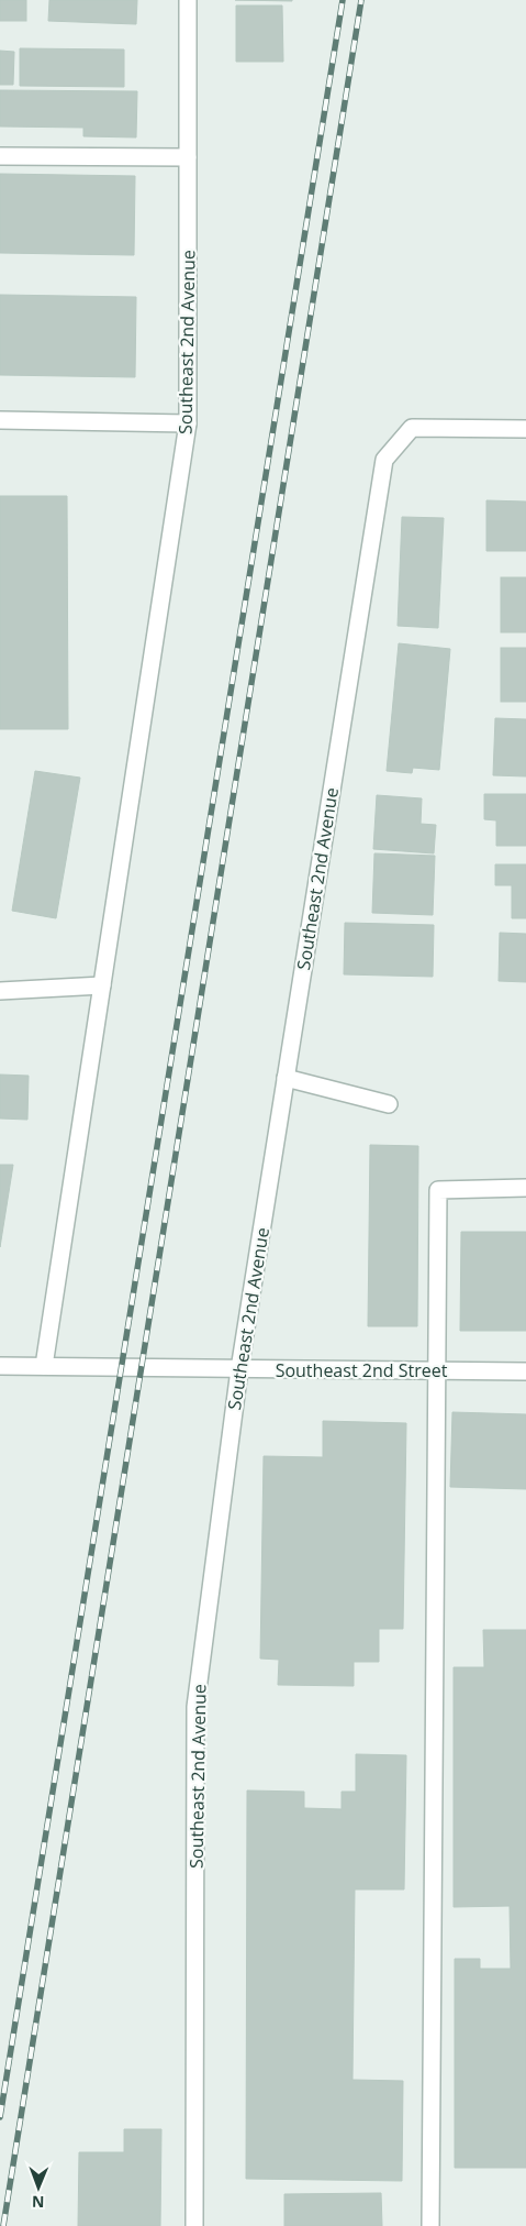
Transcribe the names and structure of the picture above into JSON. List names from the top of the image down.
{
  "streets": {
    "street": ["Southeast 2nd Avenue", "Southeast 2nd Street"]
  },
  "crossings": [
    ["Southeast 2nd Avenue", "Southeast 2nd Street"]
  ],
  "north": "bottom"
}
